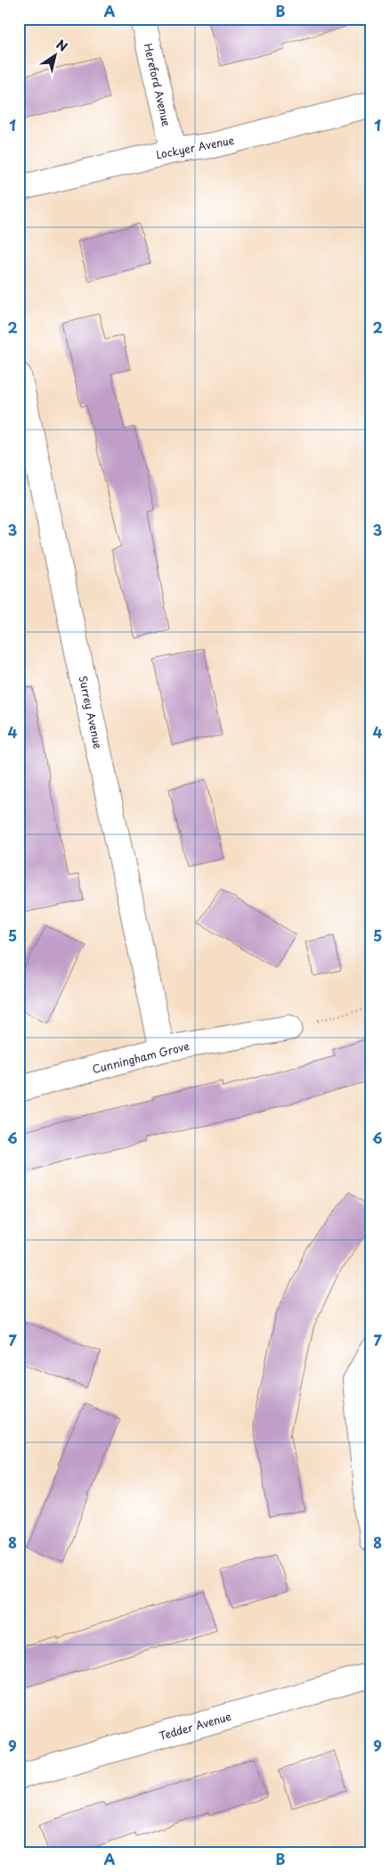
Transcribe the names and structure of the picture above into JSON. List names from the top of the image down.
{
  "streets": {
    "street": [
      "Hereford Avenue",
      "Lockyer Avenue",
      "Surrey Avenue",
      "Cunningham Grove",
      "Tedder Avenue"
    ]
  },
  "crossings": [
    ["Hereford Avenue", "Lockyer Avenue"],
    ["Surrey Avenue", "Cunningham Grove"]
  ],
  "north": "top right",
  "grid": {
    "columns": ["A", "B"],
    "rows": [
      "1",
      "2",
      "3",
      "4",
      "5",
      "6",
      "7",
      "8",
      "9"
    ]
  }
}
